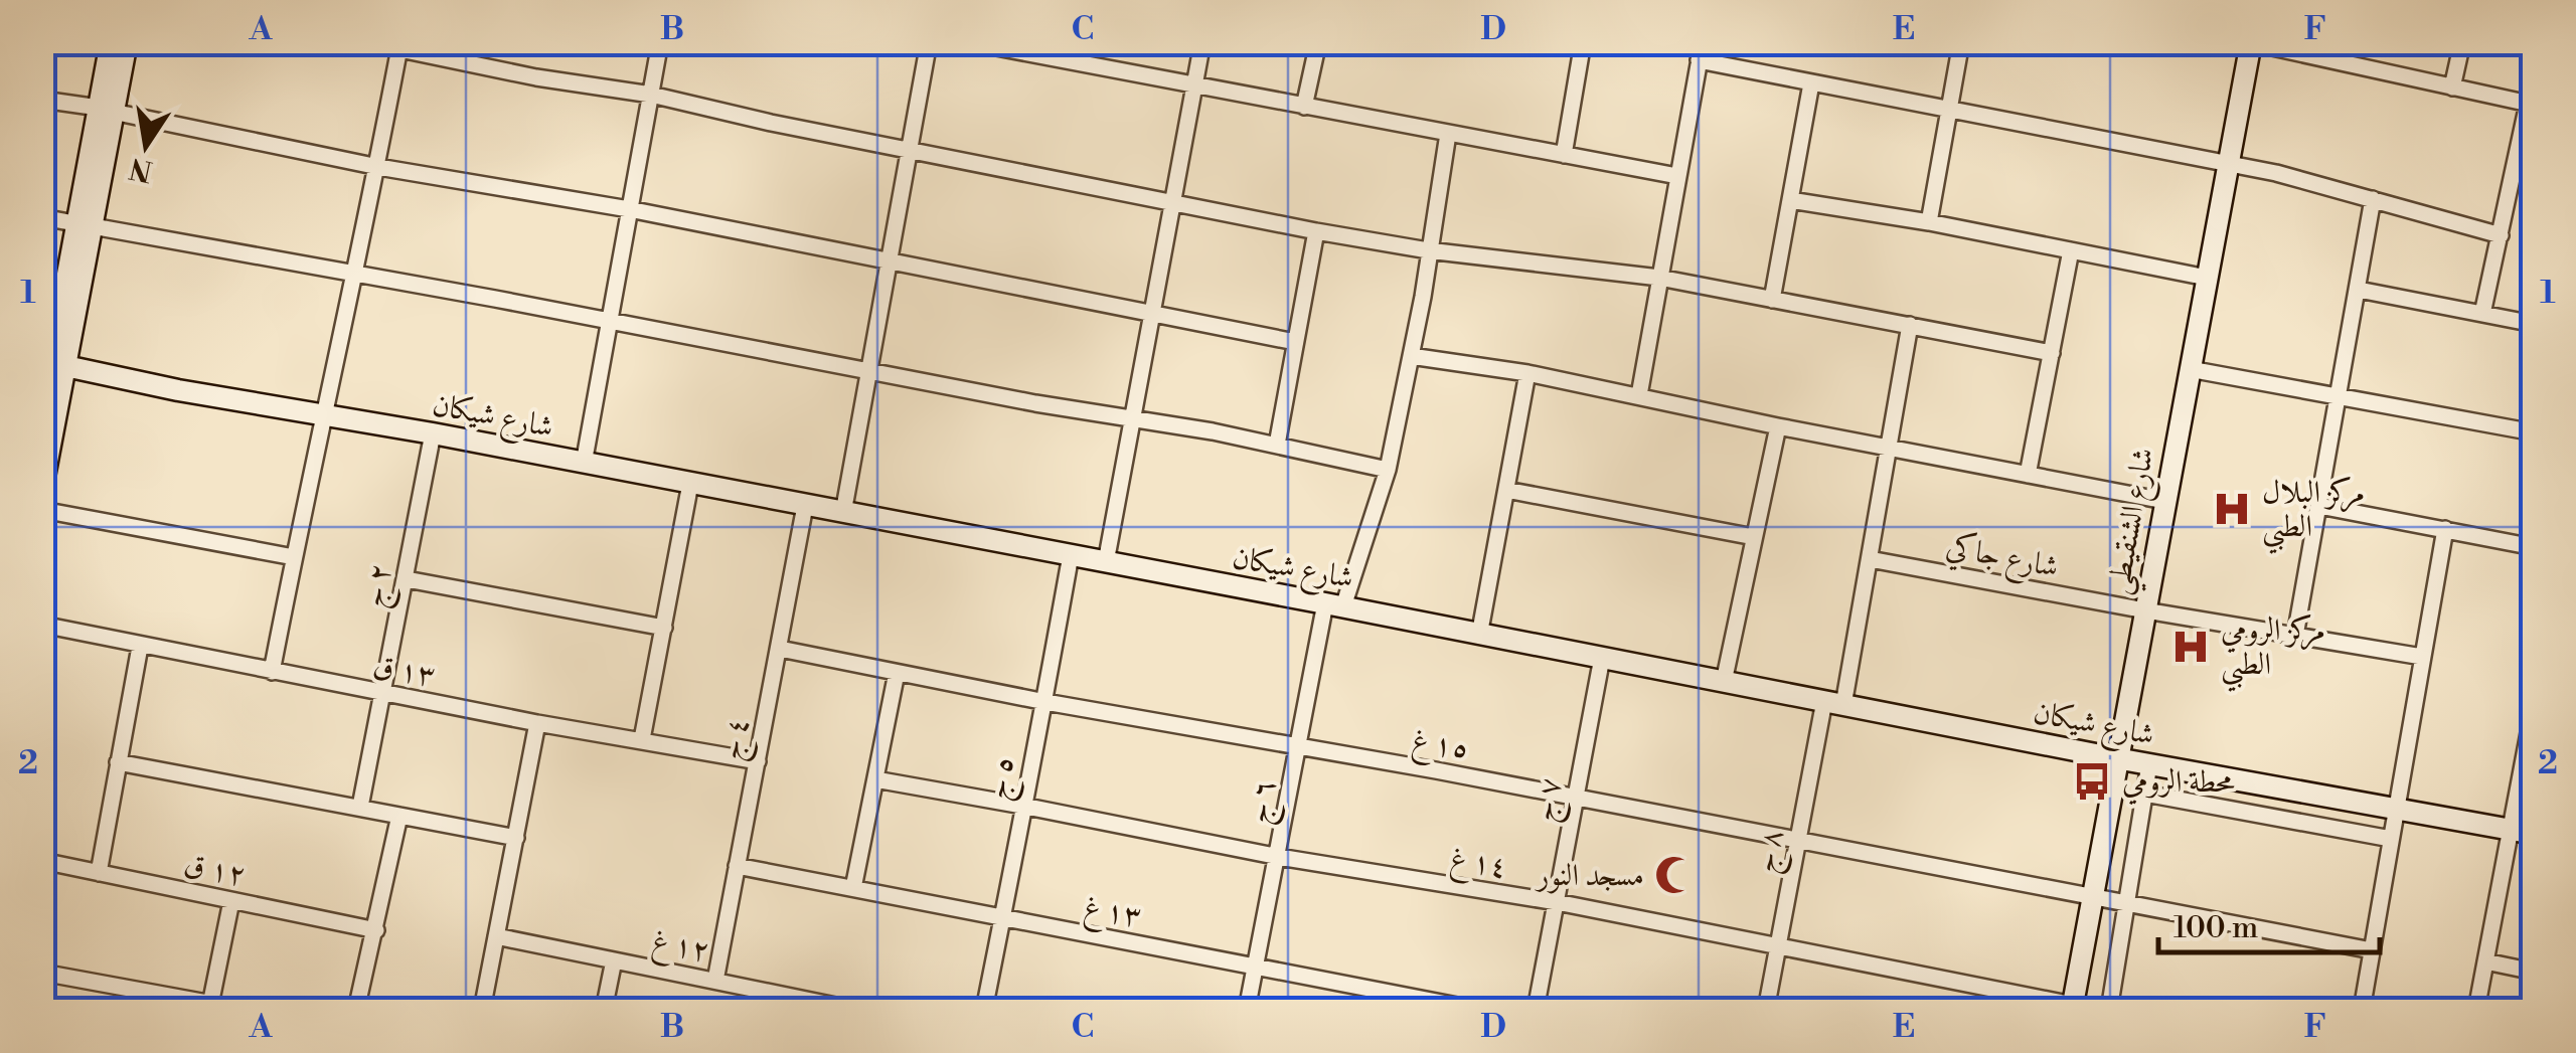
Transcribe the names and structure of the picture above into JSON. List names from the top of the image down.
{
  "streets": {
    "street": [
      "شارع شيكان",
      "شارع الشنقيطي",
      "شارع جاكي",
      "٢ ج",
      "١٣ ق",
      "٤ ج",
      "١٥ غ",
      "٥ ج",
      "٧ ج",
      "٦ ج",
      "٨ ج",
      "١٤ غ",
      "١٢ ق",
      "١٣ غ",
      "١٢ غ"
    ]
  },
  "crossings": [
    ["شارع شيكان", "شارع الشنقيطي"],
    ["شارع شيكان", "٢ ج"],
    ["شارع شيكان", "٤ ج"],
    ["شارع شيكان", "٥ ج"],
    ["شارع شيكان", "٧ ج"],
    ["شارع شيكان", "٦ ج"],
    ["شارع شيكان", "٨ ج"],
    ["شارع الشنقيطي", "شارع جاكي"],
    ["شارع الشنقيطي", "١٥ غ"],
    ["شارع الشنقيطي", "١٤ غ"],
    ["شارع جاكي", "٨ ج"],
    ["٢ ج", "١٣ ق"],
    ["١٣ ق", "٤ ج"],
    ["٤ ج", "١٥ غ"],
    ["٤ ج", "١٣ غ"],
    ["٤ ج", "١٢ غ"],
    ["١٥ غ", "٥ ج"],
    ["١٥ غ", "٧ ج"],
    ["١٥ غ", "٦ ج"],
    ["١٥ غ", "٨ ج"],
    ["٥ ج", "١٤ غ"],
    ["٥ ج", "١٣ غ"],
    ["٧ ج", "١٤ غ"],
    ["٦ ج", "١٤ غ"],
    ["٦ ج", "١٣ غ"],
    ["٨ ج", "١٤ غ"]
  ],
  "places": {
    "hospital": ["مركز البلال الطبي", "مركز الرومي الطبي"],
    "bus stop": ["محطة الرومي"],
    "mosque": ["مسجد النور"]
  },
  "scale_bar": "100 m",
  "north": "bottom",
  "grid": {
    "columns": [
      "A",
      "B",
      "C",
      "D",
      "E",
      "F"
    ],
    "rows": ["1", "2"]
  }
}
